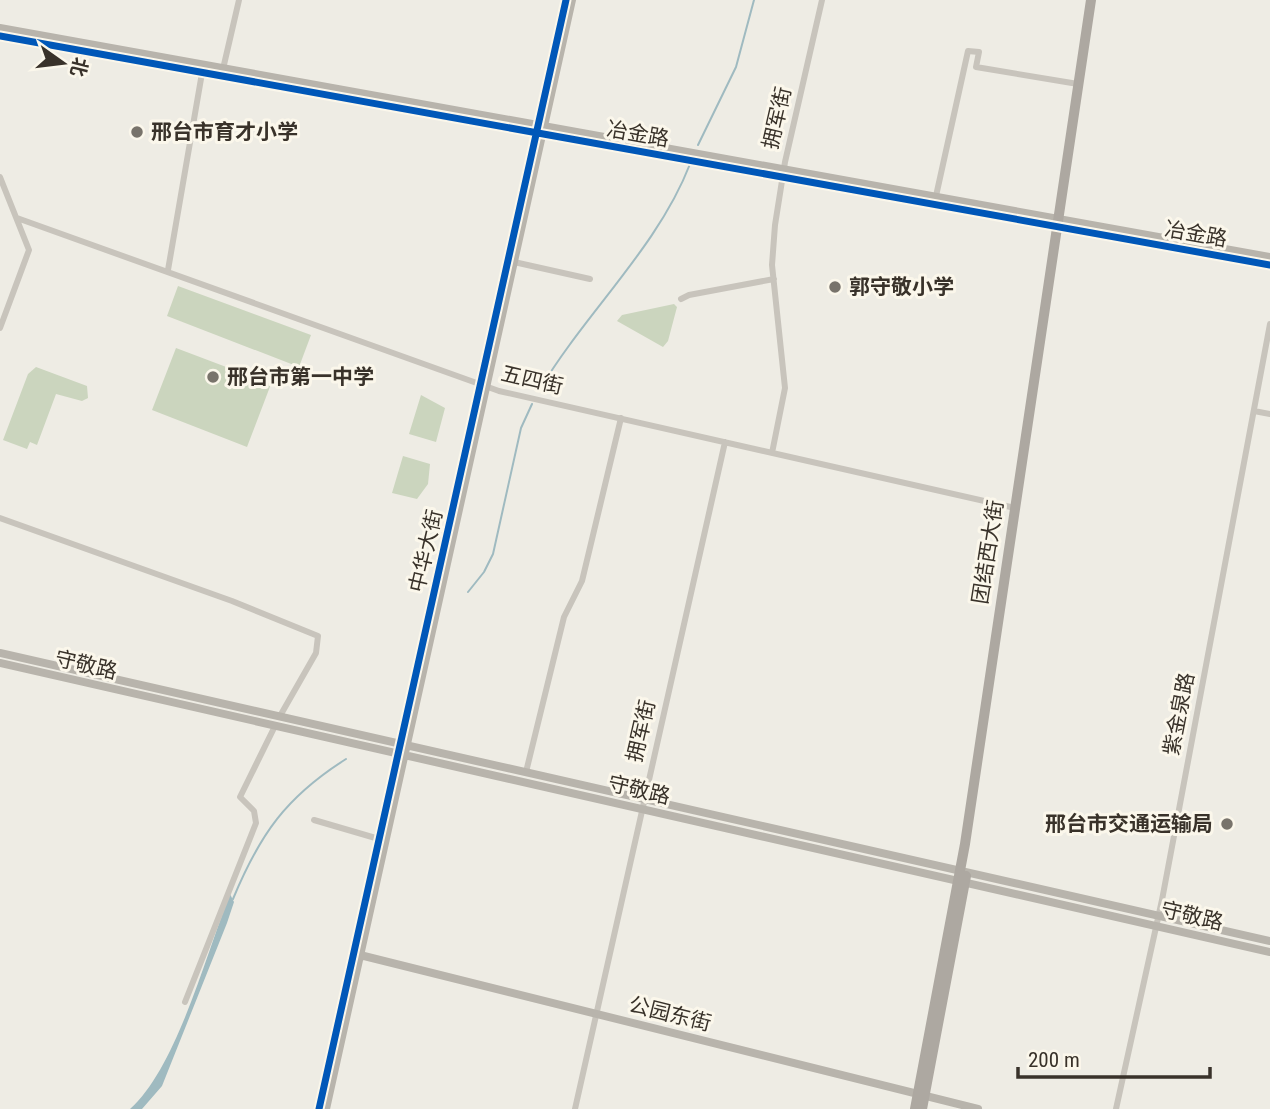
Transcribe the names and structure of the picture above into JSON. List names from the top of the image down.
{
  "streets": {
    "main road": ["团结西大街"],
    "street": [
      "拥军街",
      "冶金路",
      "五四街",
      "中华大街",
      "守敬路",
      "紫金泉路",
      "公园东街"
    ]
  },
  "crossings": [
    ["拥军街", "冶金路"],
    ["拥军街", "五四街"],
    ["拥军街", "守敬路"],
    ["拥军街", "公园东街"],
    ["冶金路", "中华大街"],
    ["冶金路", "团结西大街"],
    ["五四街", "中华大街"],
    ["五四街", "团结西大街"],
    ["中华大街", "守敬路"],
    ["中华大街", "公园东街"],
    ["团结西大街", "守敬路"],
    ["团结西大街", "公园东街"],
    ["守敬路", "紫金泉路"]
  ],
  "places": [
    "邢台市育才小学",
    "郭守敬小学",
    "邢台市第一中学",
    "邢台市交通运输局"
  ],
  "scale_bar": "200 m",
  "north": "right"
}
